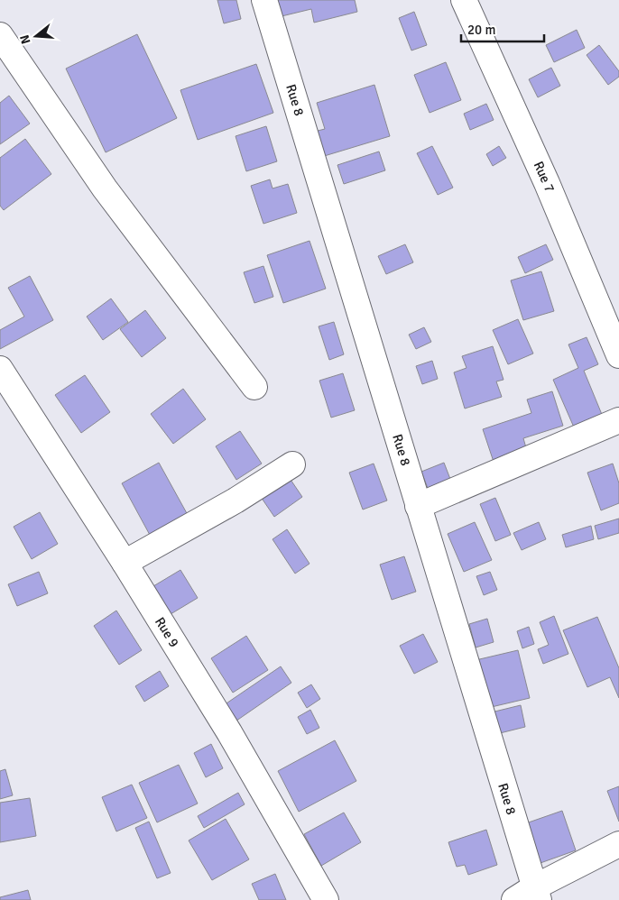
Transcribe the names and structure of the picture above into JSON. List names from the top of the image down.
{
  "streets": {
    "street": ["Rue 8", "Rue 7", "Rue 9"]
  },
  "scale_bar": "20 m",
  "north": "left"
}
